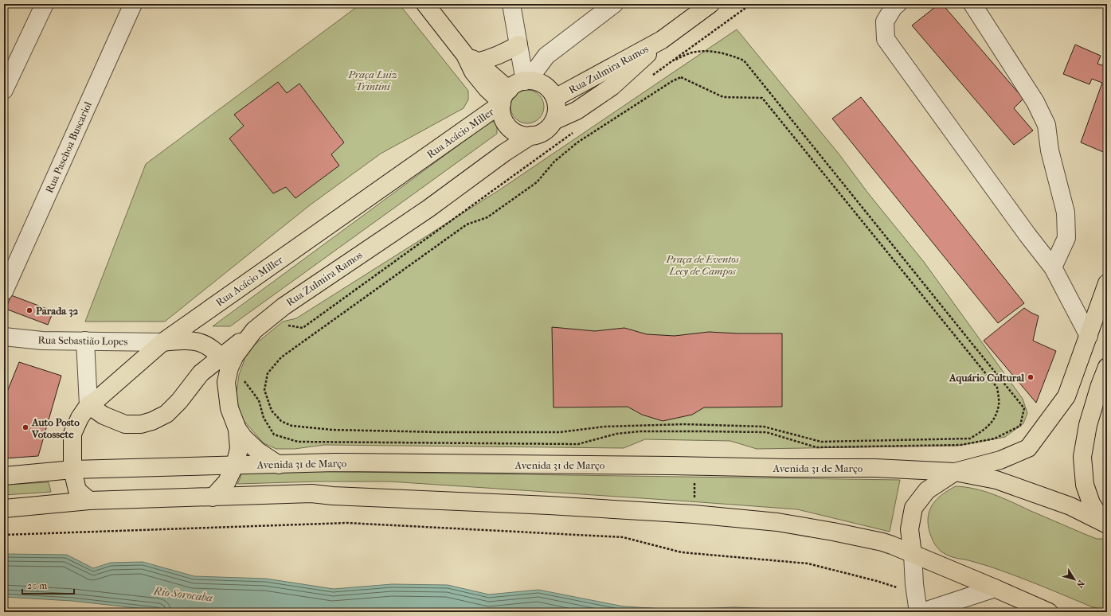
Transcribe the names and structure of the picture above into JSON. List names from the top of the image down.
{
  "streets": {
    "main road": ["Rua Zulmira Ramos", "Rua Acácio Miller", "Avenida 31 de Março"],
    "street": ["Rua Paschoa Buscariol", "Rua Sebastião Lopes"]
  },
  "crossings": [
    ["Rua Zulmira Ramos", "Rua Acácio Miller"],
    ["Rua Acácio Miller", "Rua Sebastião Lopes"],
    ["Rua Acácio Miller", "Avenida 31 de Março"]
  ],
  "water": ["Rio Sorocaba"],
  "parks": ["Praça Luiz Trintini", "Praça de Eventos Lecy de Campos"],
  "places": ["Parada 32", "Aquário Cultural", "Auto Posto Votossete"],
  "scale_bar": "20 m",
  "north": "bottom right"
}
